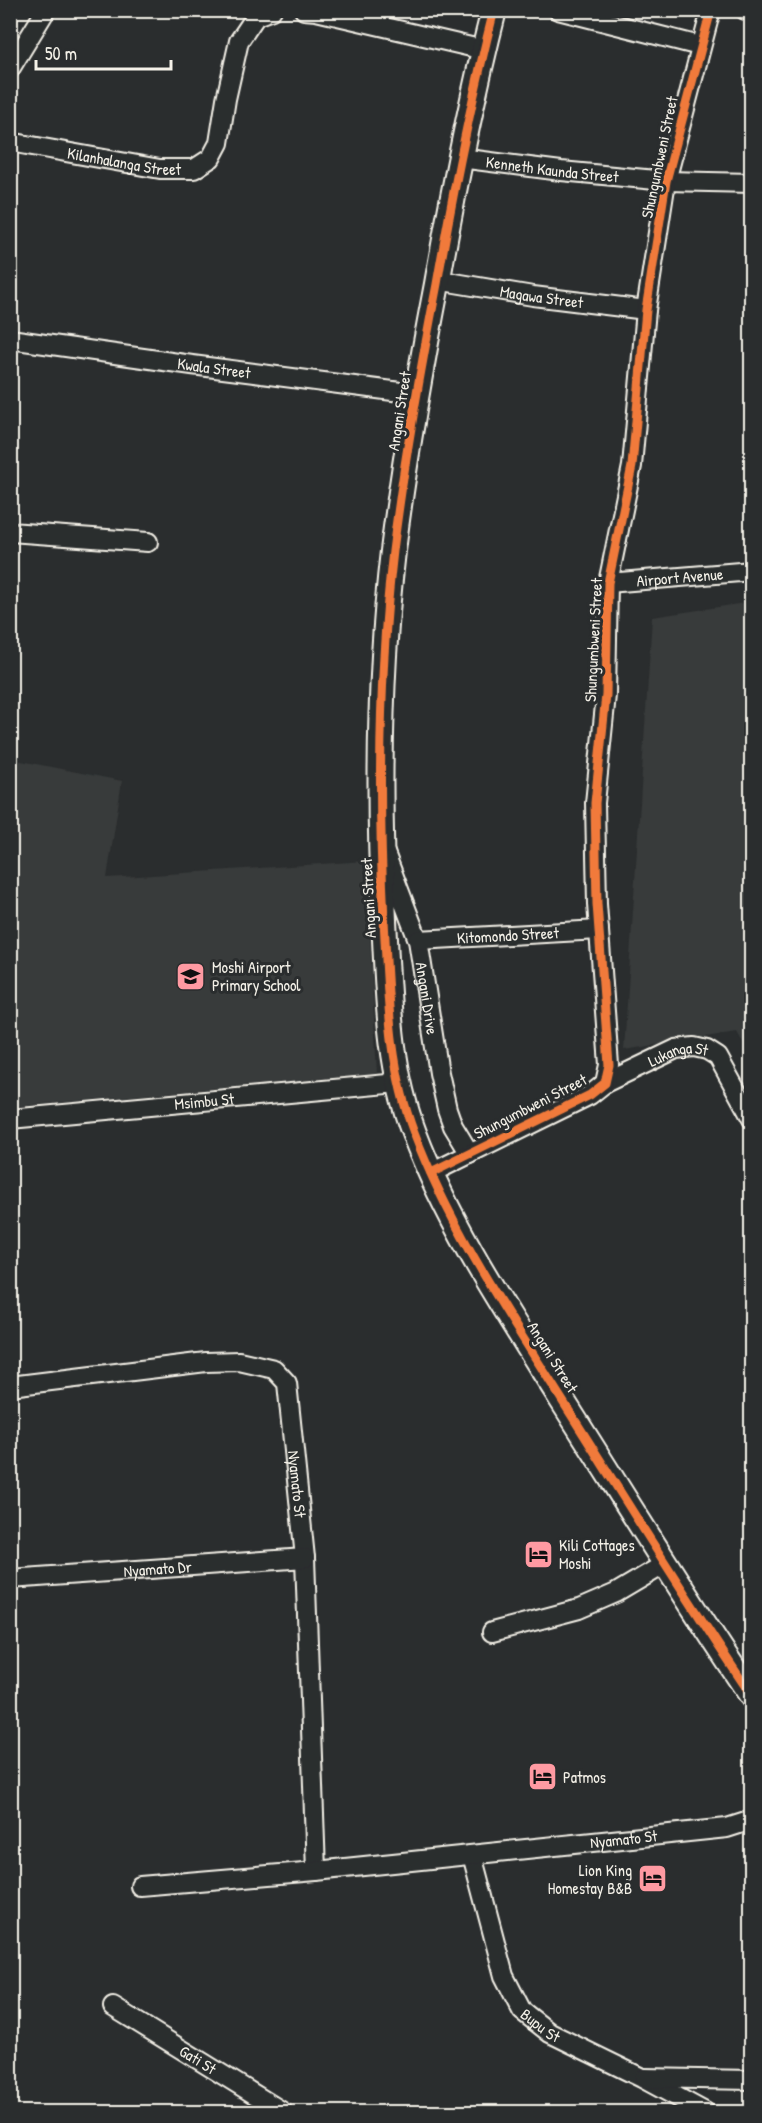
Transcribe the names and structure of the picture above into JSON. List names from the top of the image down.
{
  "streets": {
    "street": [
      "Shungumbweni Street",
      "Kilanhalanga Street",
      "Kenneth Kaunda Street",
      "Magawa Street",
      "Kwala Street",
      "Angani Street",
      "Airport Avenue",
      "Kitomondo Street",
      "Angani Drive",
      "Lukanga St",
      "Msimbu St",
      "Nyamato St",
      "Nyamato Dr",
      "Bupu St",
      "Gati St"
    ]
  },
  "crossings": [
    ["Shungumbweni Street", "Kenneth Kaunda Street"],
    ["Shungumbweni Street", "Magawa Street"],
    ["Shungumbweni Street", "Angani Street"],
    ["Shungumbweni Street", "Airport Avenue"],
    ["Shungumbweni Street", "Kitomondo Street"],
    ["Shungumbweni Street", "Angani Drive"],
    ["Shungumbweni Street", "Lukanga St"],
    ["Kenneth Kaunda Street", "Angani Street"],
    ["Magawa Street", "Angani Street"],
    ["Kwala Street", "Angani Street"],
    ["Angani Street", "Angani Drive"],
    ["Angani Street", "Msimbu St"],
    ["Kitomondo Street", "Angani Drive"],
    ["Nyamato St", "Nyamato Dr"],
    ["Nyamato St", "Bupu St"]
  ],
  "places": {
    "school or university": ["Moshi Airport Primary School"],
    "hotel": ["Kili Cottages Moshi", "Patmos", "Lion King Homestay B&B"]
  },
  "scale_bar": "50 m"
}
